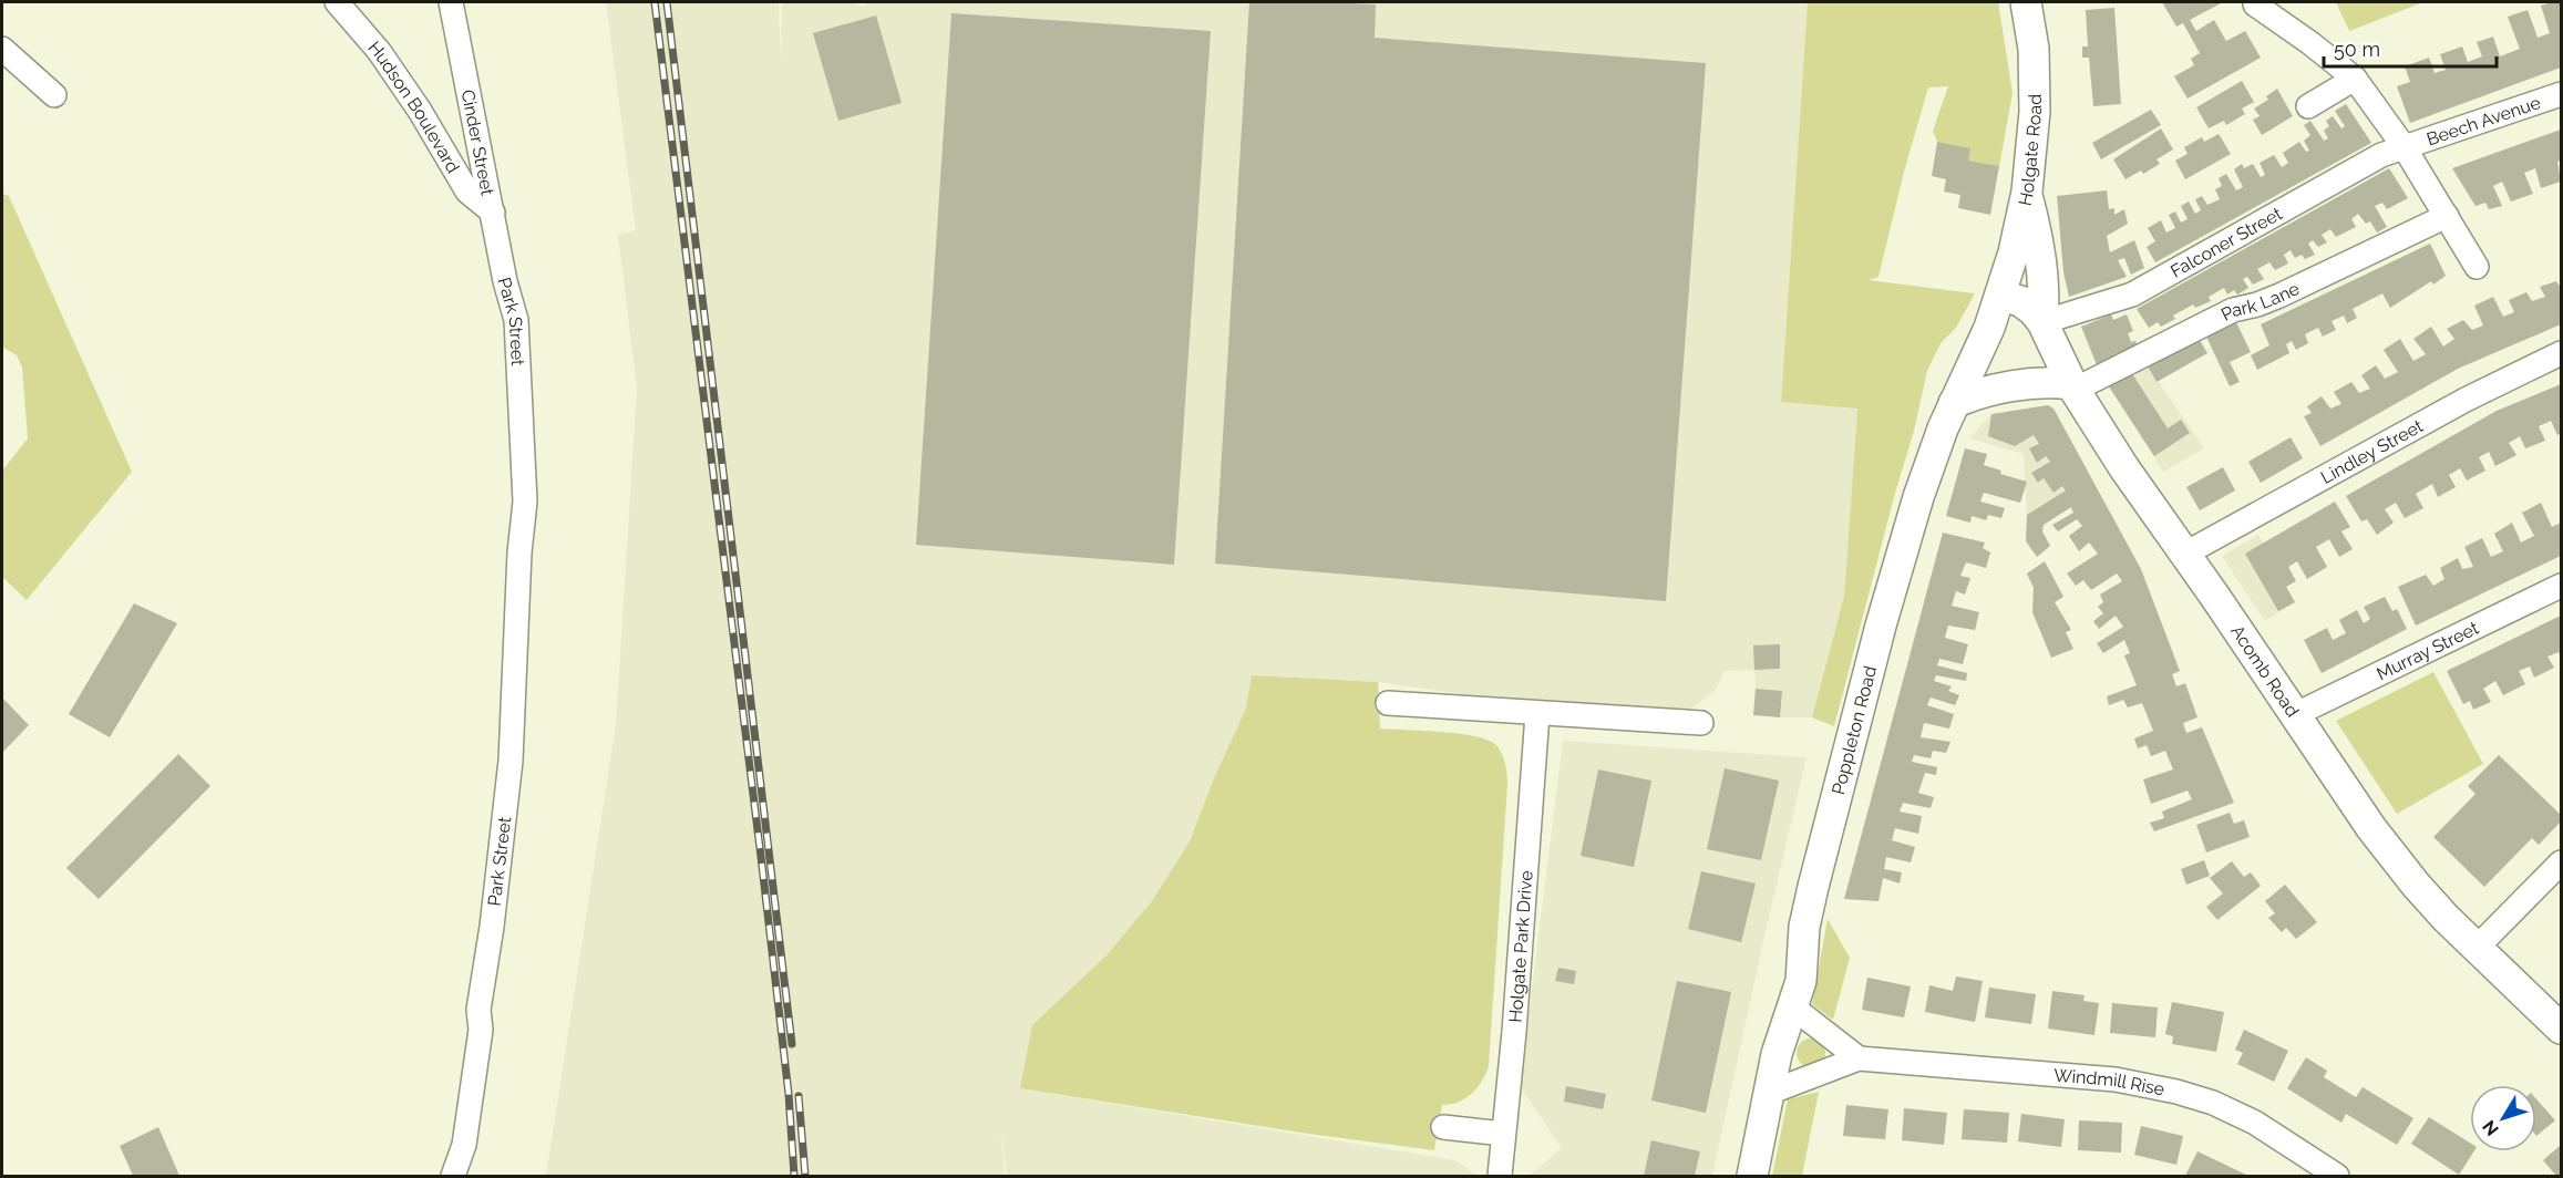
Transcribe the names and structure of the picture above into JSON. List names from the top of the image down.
{
  "streets": {
    "main road": ["Holgate Road", "Acomb Road", "Poppleton Road"],
    "street": [
      "Hudson Boulevard",
      "Beech Avenue",
      "Cinder Street",
      "Falconer Street",
      "Park Lane",
      "Park Street",
      "Lindley Street",
      "Murray Street",
      "Holgate Park Drive",
      "Windmill Rise"
    ]
  },
  "crossings": [
    ["Hudson Boulevard", "Cinder Street"],
    ["Beech Avenue", "Falconer Street"],
    ["Cinder Street", "Park Street"],
    ["Holgate Road", "Acomb Road"],
    ["Holgate Road", "Poppleton Road"],
    ["Falconer Street", "Acomb Road"],
    ["Park Lane", "Acomb Road"],
    ["Lindley Street", "Acomb Road"],
    ["Murray Street", "Acomb Road"],
    ["Acomb Road", "Poppleton Road"],
    ["Poppleton Road", "Windmill Rise"]
  ],
  "scale_bar": "50 m",
  "north": "bottom left"
}
